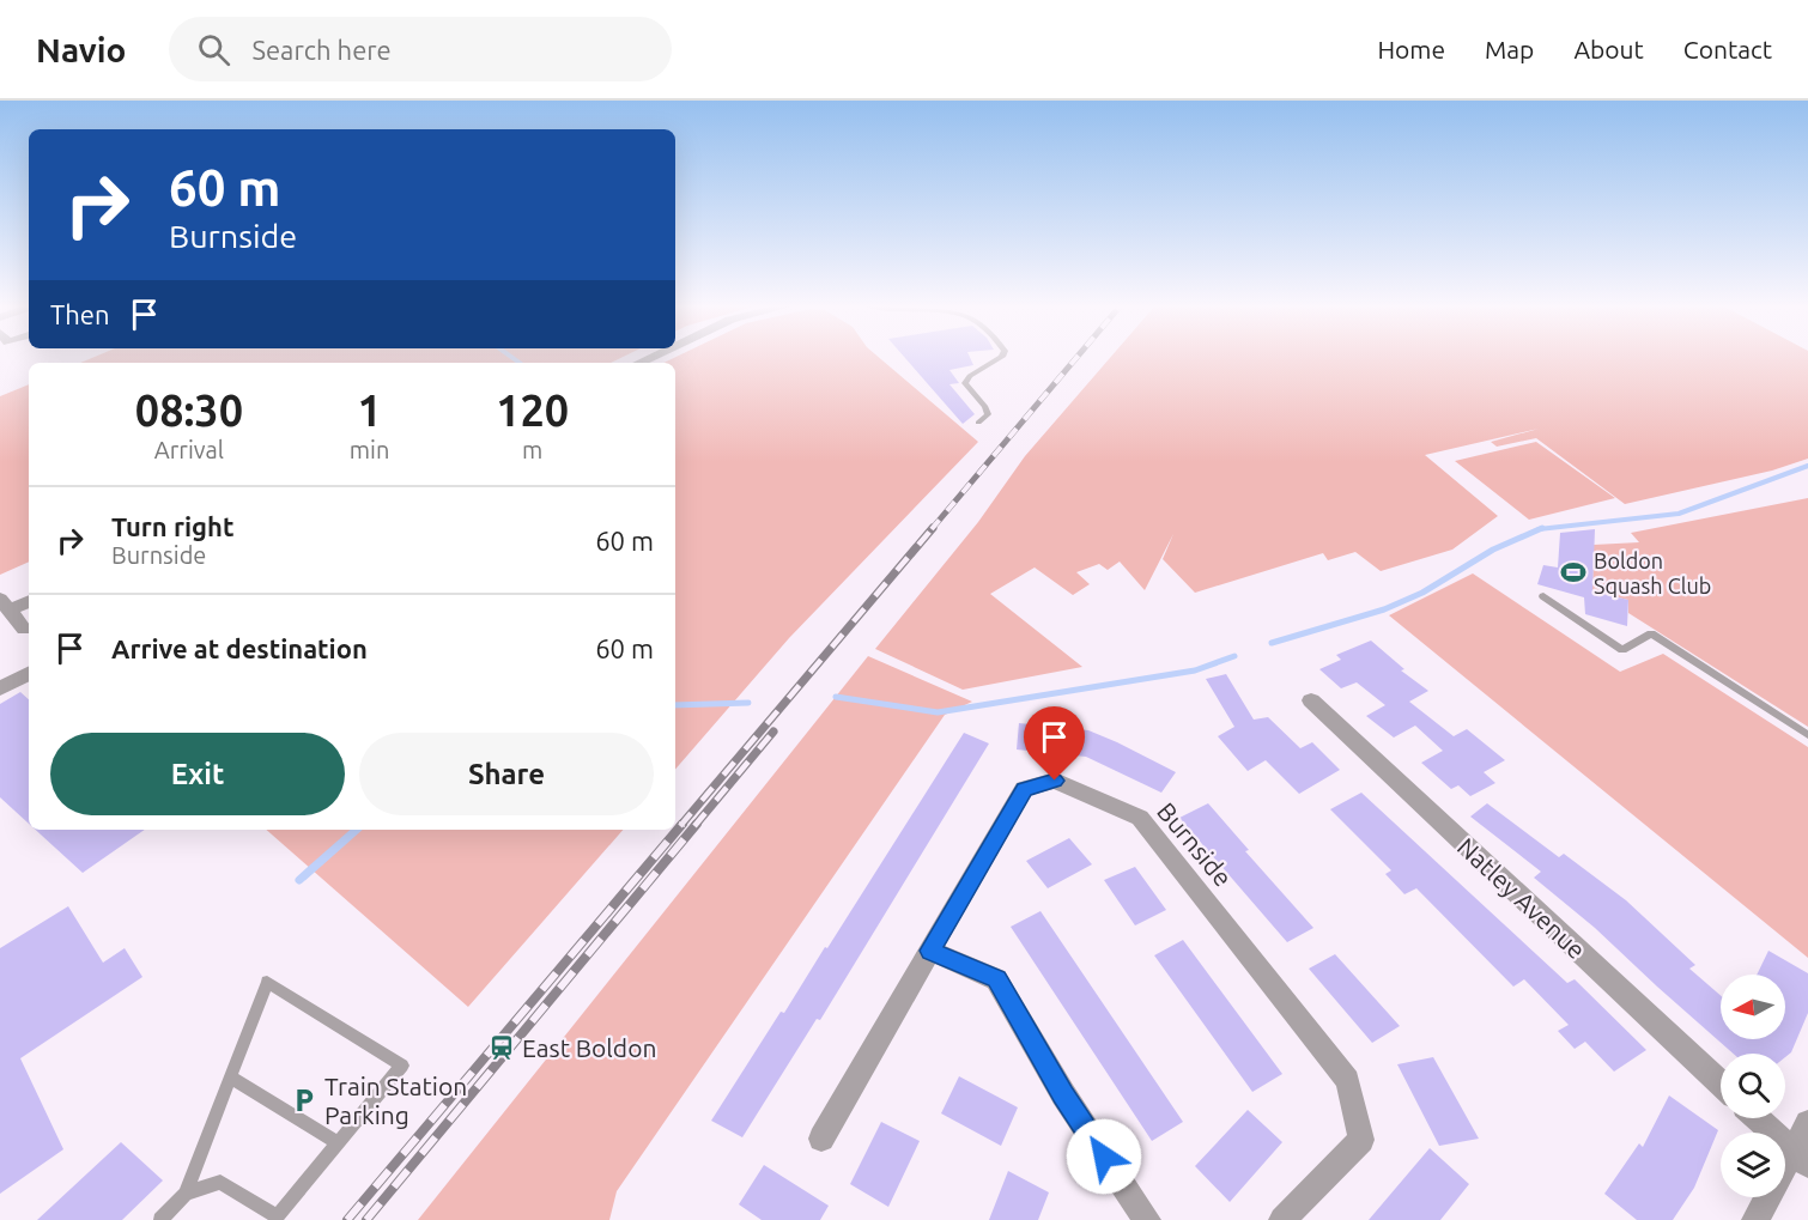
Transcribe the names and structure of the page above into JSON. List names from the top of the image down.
{
  "streets": {
    "street": ["Burnside", "Natley Avenue"]
  },
  "places": {
    "sports": ["Boldon Squash Club"],
    "station": ["East Boldon"],
    "parking": ["Train Station Parking"]
  },
  "north": "left",
  "page": {
    "header": "Navio",
    "search": "Search here",
    "nav": [
      "Home",
      "Map",
      "About",
      "Contact"
    ],
    "turn": ["60 m", "Burnside"],
    "then": "Then",
    "eta": [
      "08:30",
      "Arrival",
      "1",
      "min",
      "120",
      "m"
    ],
    "list": [
      {
        "name": "Turn right",
        "note": "Burnside",
        "value": "60 m"
      },
      {
        "name": "Arrive at destination",
        "value": "60 m"
      }
    ],
    "buttons": ["Exit", "Share"]
  }
}
